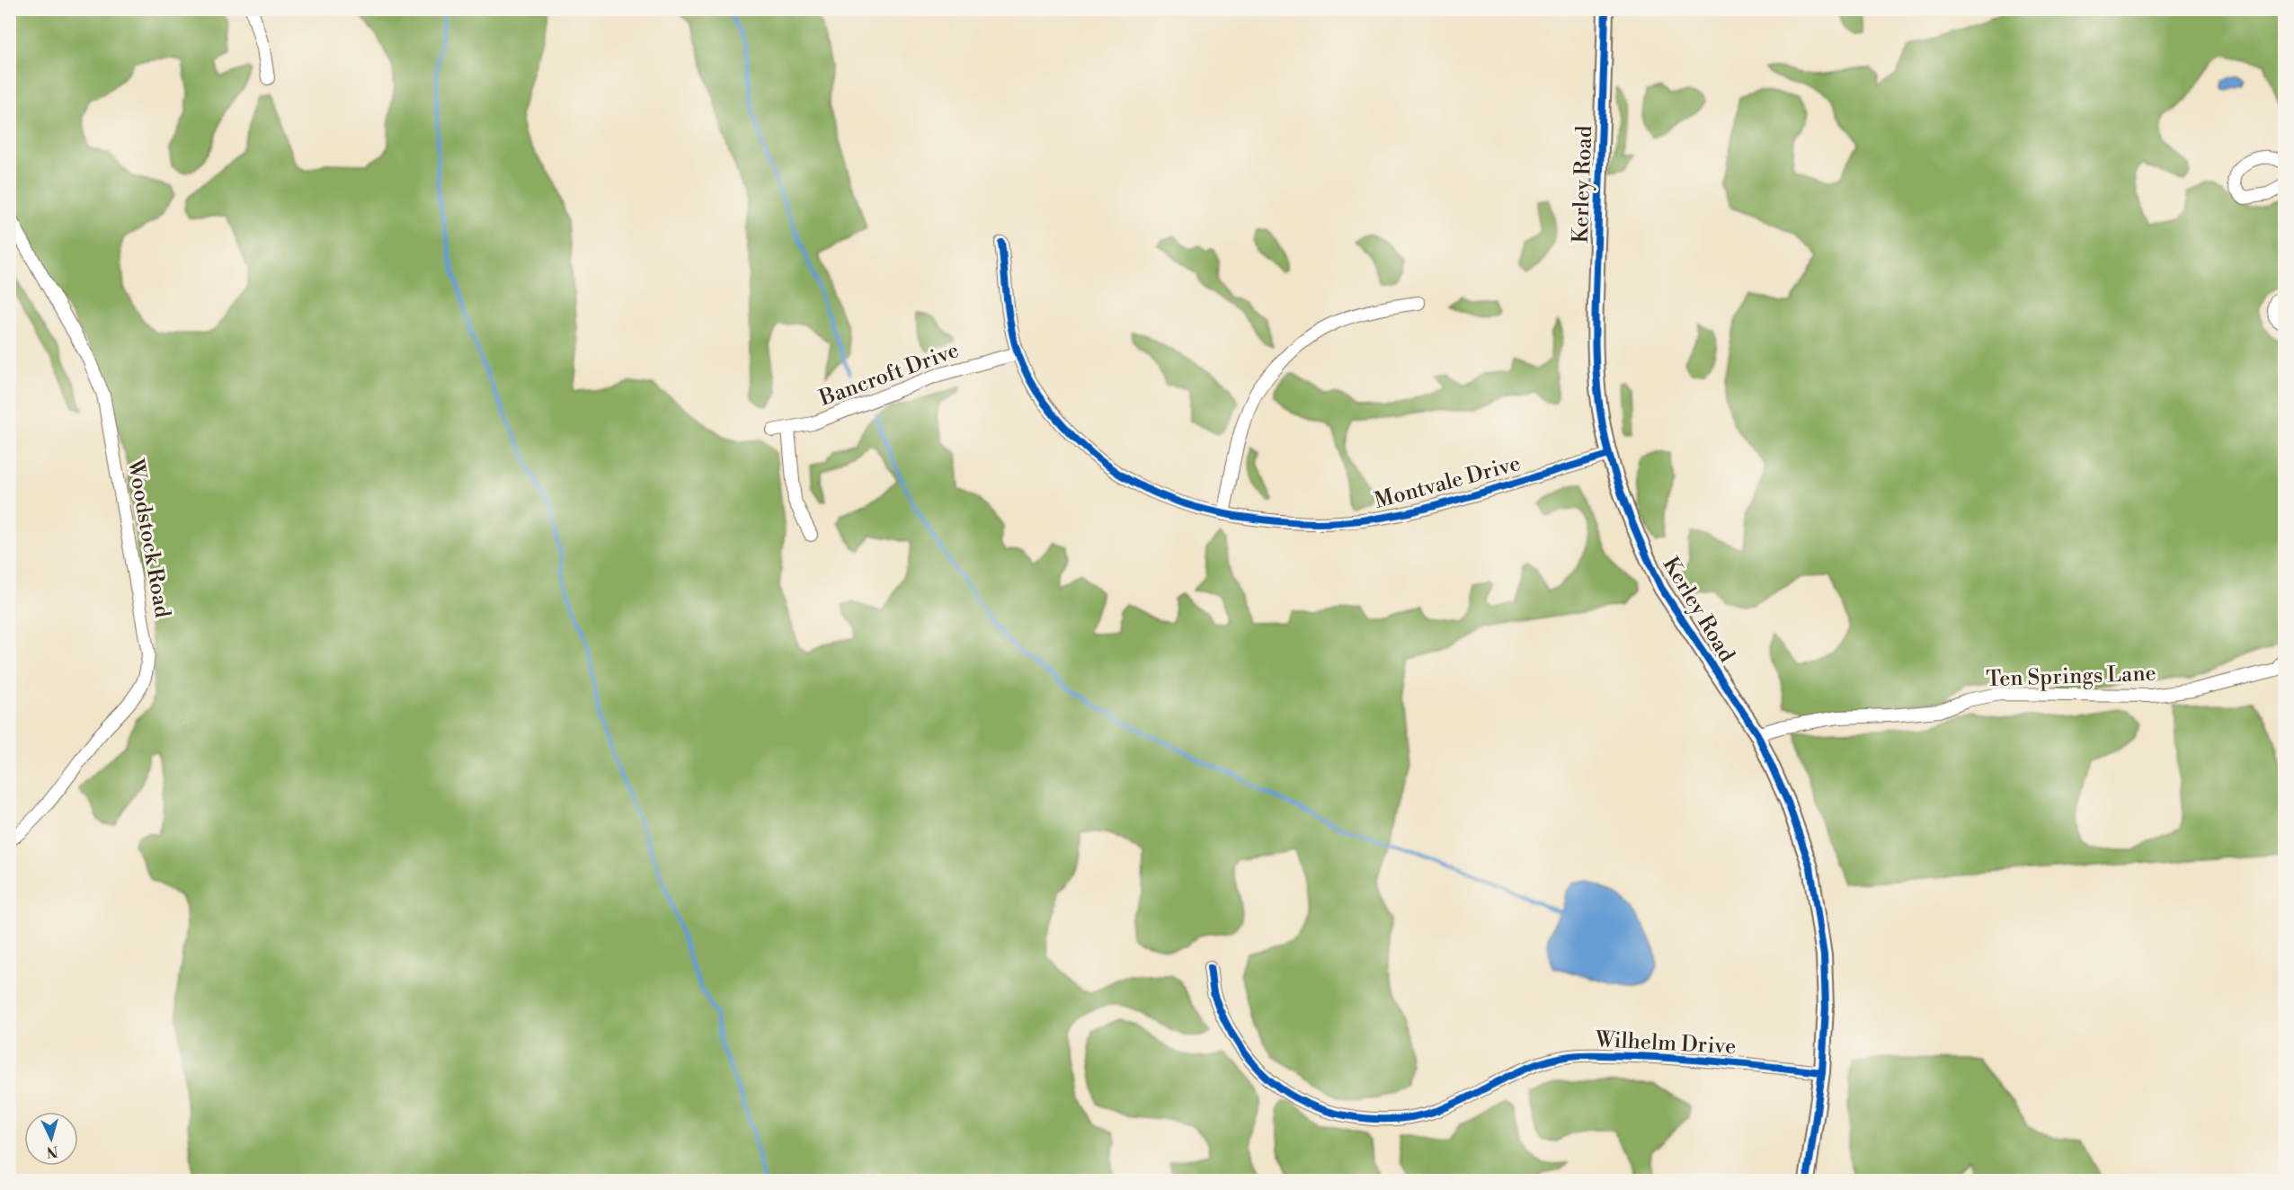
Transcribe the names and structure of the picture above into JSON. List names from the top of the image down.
{
  "streets": {
    "street": [
      "Kerley Road",
      "Bancroft Drive",
      "Montvale Drive",
      "Woodstock Road",
      "Ten Springs Lane",
      "Wilhelm Drive"
    ]
  },
  "crossings": [
    ["Kerley Road", "Montvale Drive"],
    ["Kerley Road", "Ten Springs Lane"],
    ["Kerley Road", "Wilhelm Drive"],
    ["Bancroft Drive", "Montvale Drive"]
  ],
  "north": "bottom"
}
